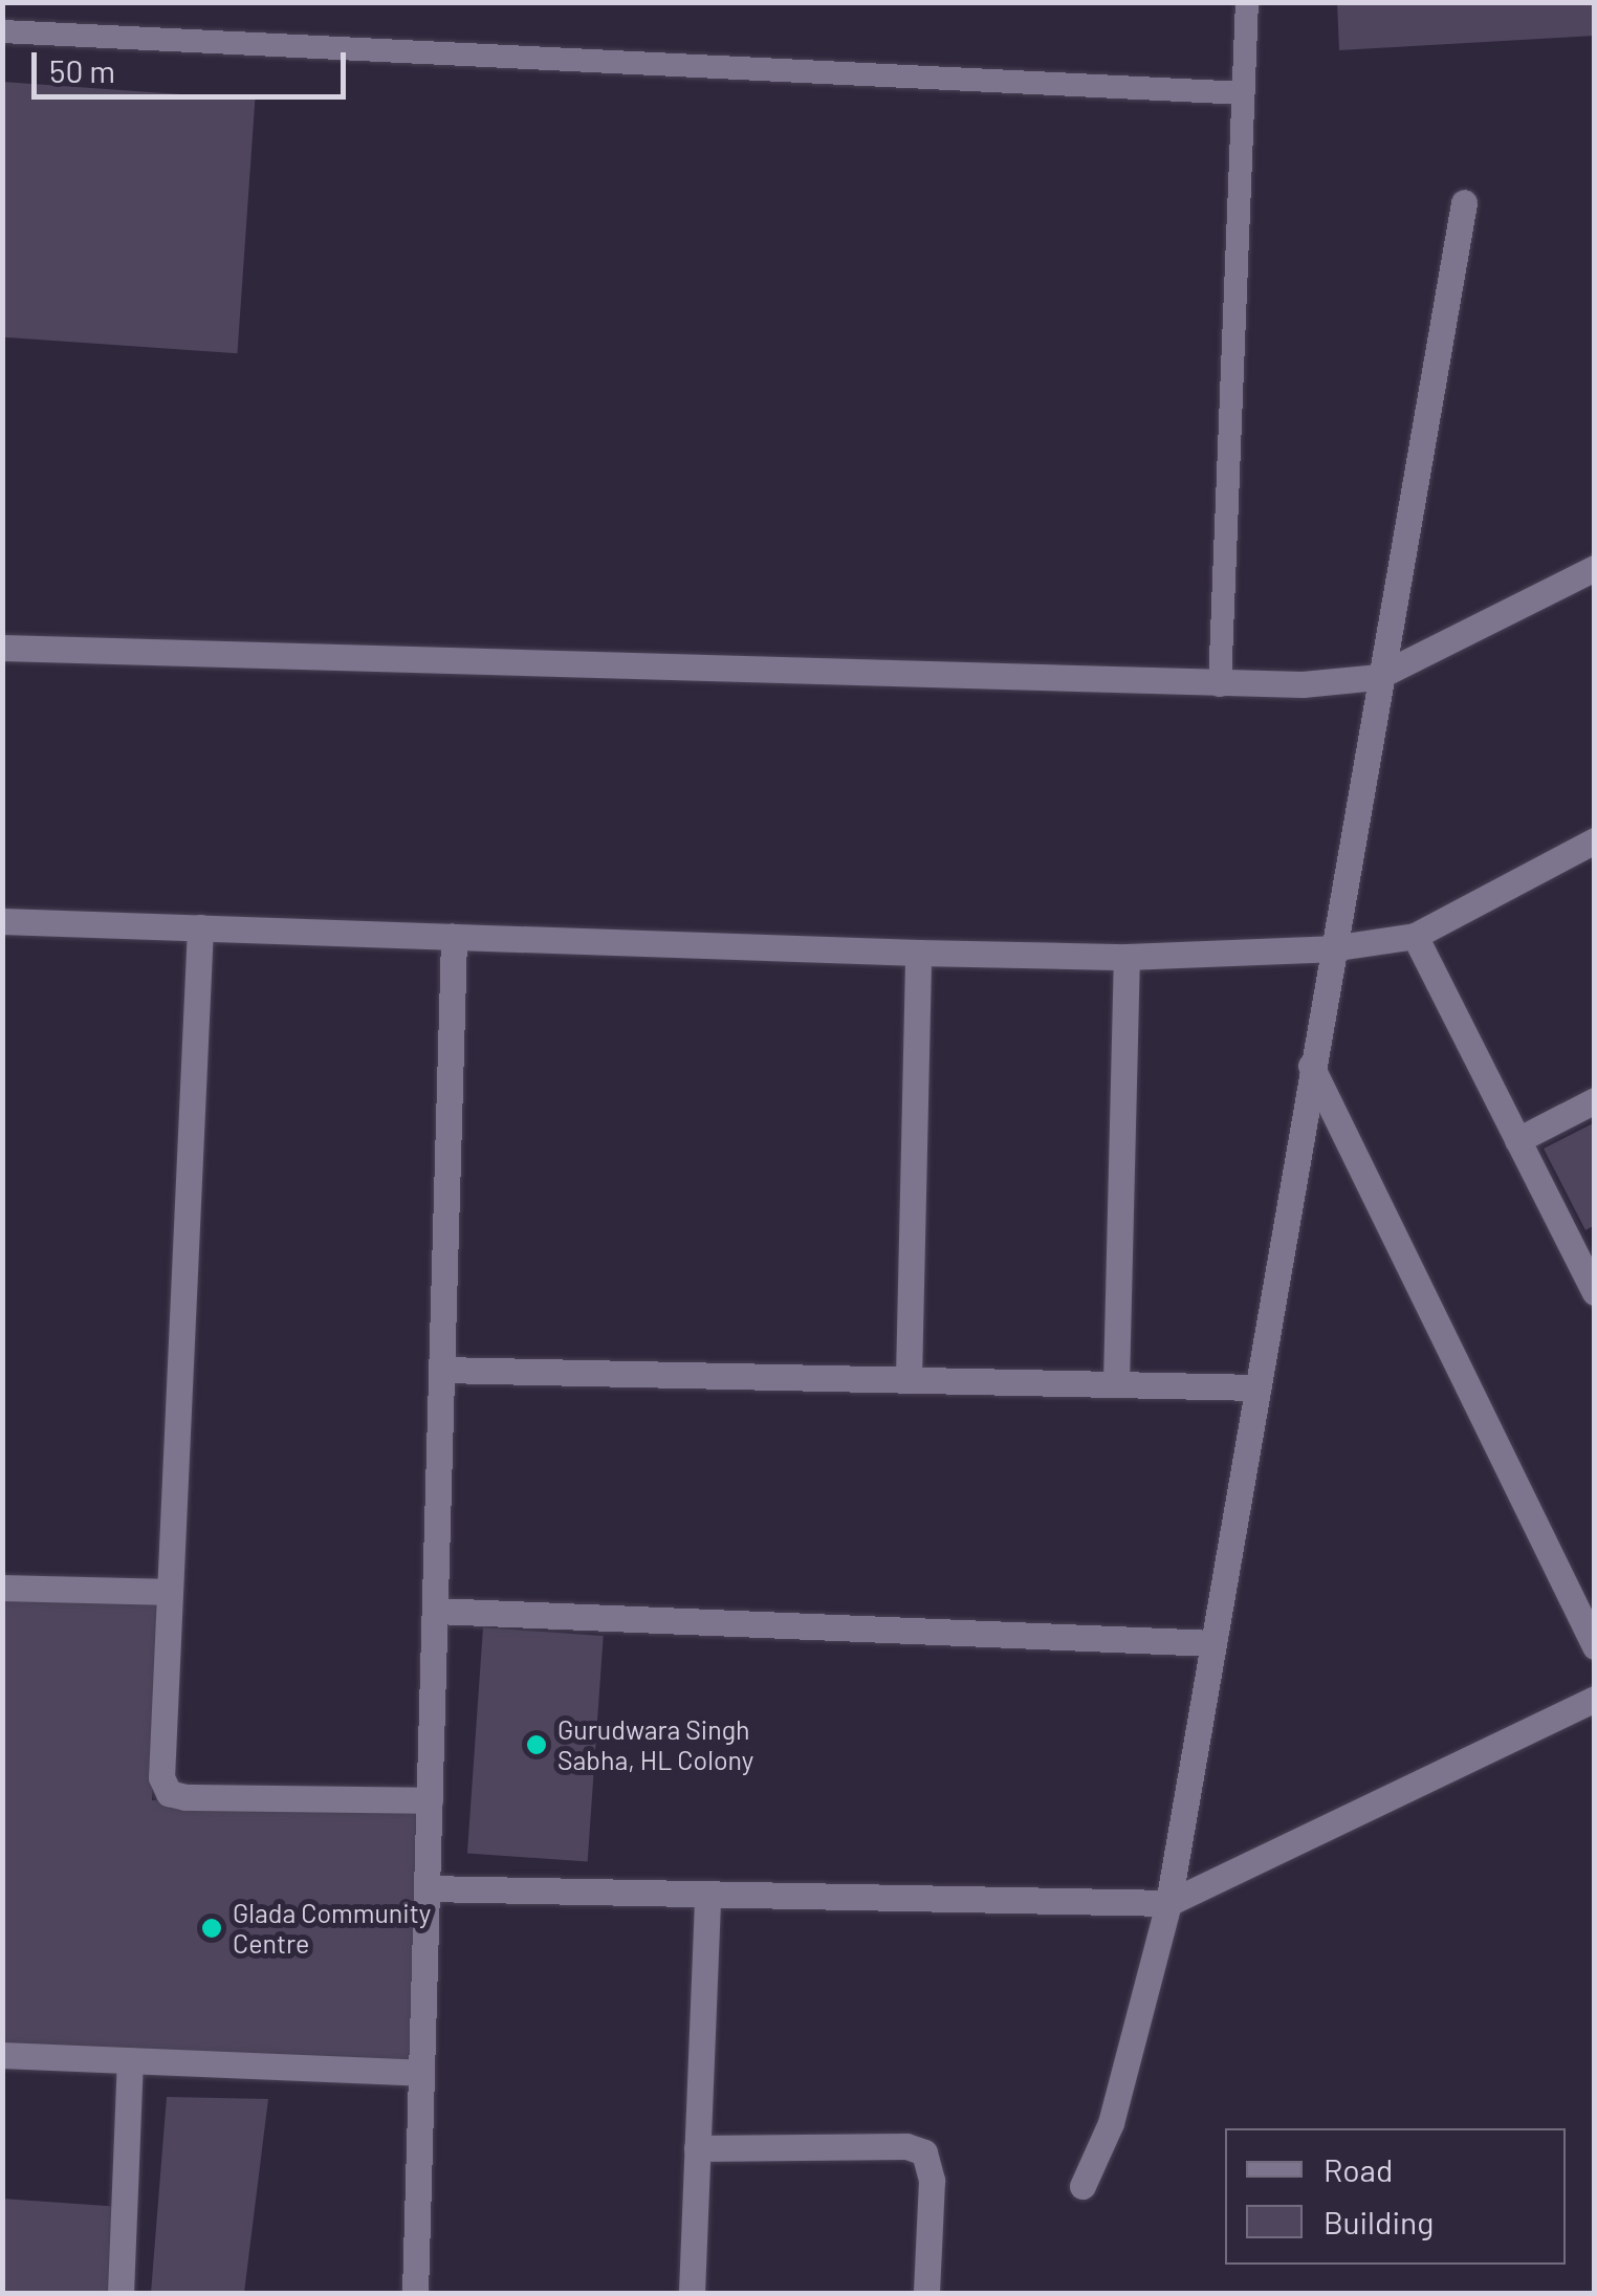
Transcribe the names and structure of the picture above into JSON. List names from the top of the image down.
{
  "places": ["Gurudwara Singh Sabha, HL Colony", "Glada Community Centre"],
  "legend": ["Road", "Building"],
  "scale_bar": "50 m"
}
